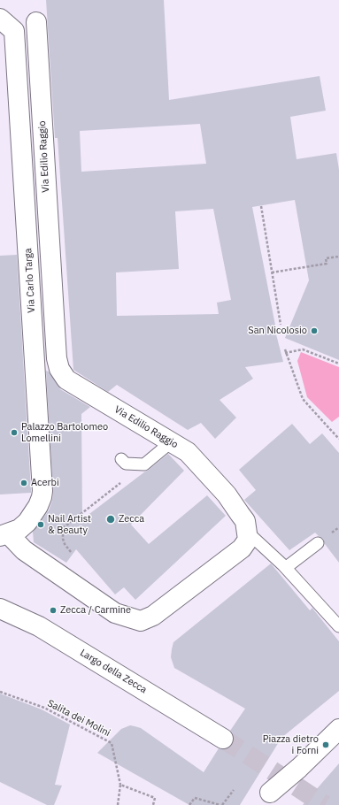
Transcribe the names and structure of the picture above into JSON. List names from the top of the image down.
{
  "streets": {
    "street": ["Via Edilio Raggio", "Via Carlo Targa", "Largo della Zecca"],
    "path": ["Salita dei Molini"]
  },
  "places": [
    "San Nicolosio",
    "Palazzo Bartolomeo Lomellini",
    "Acerbi",
    "Zecca",
    "Nail Artist & Beauty",
    "Zecca / Carmine",
    "Piazza dietro i Forni"
  ]
}
